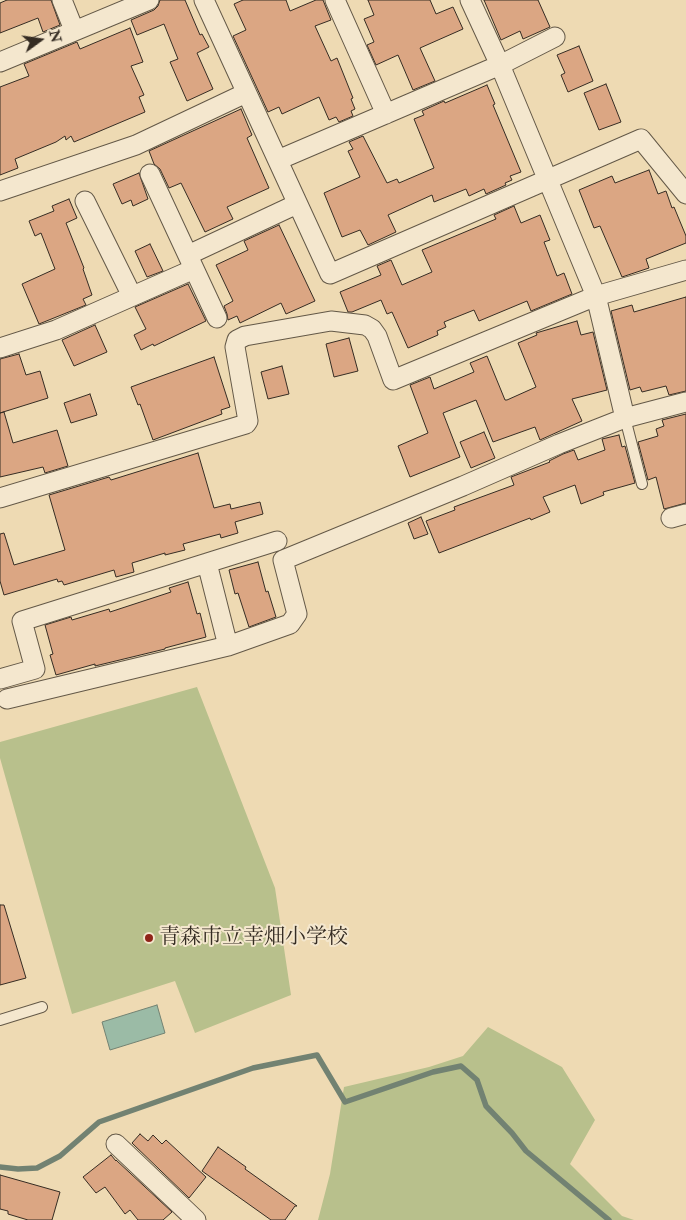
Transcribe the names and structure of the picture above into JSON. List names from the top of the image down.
{
  "places": ["青森市立幸畑小学校"],
  "north": "right"
}
